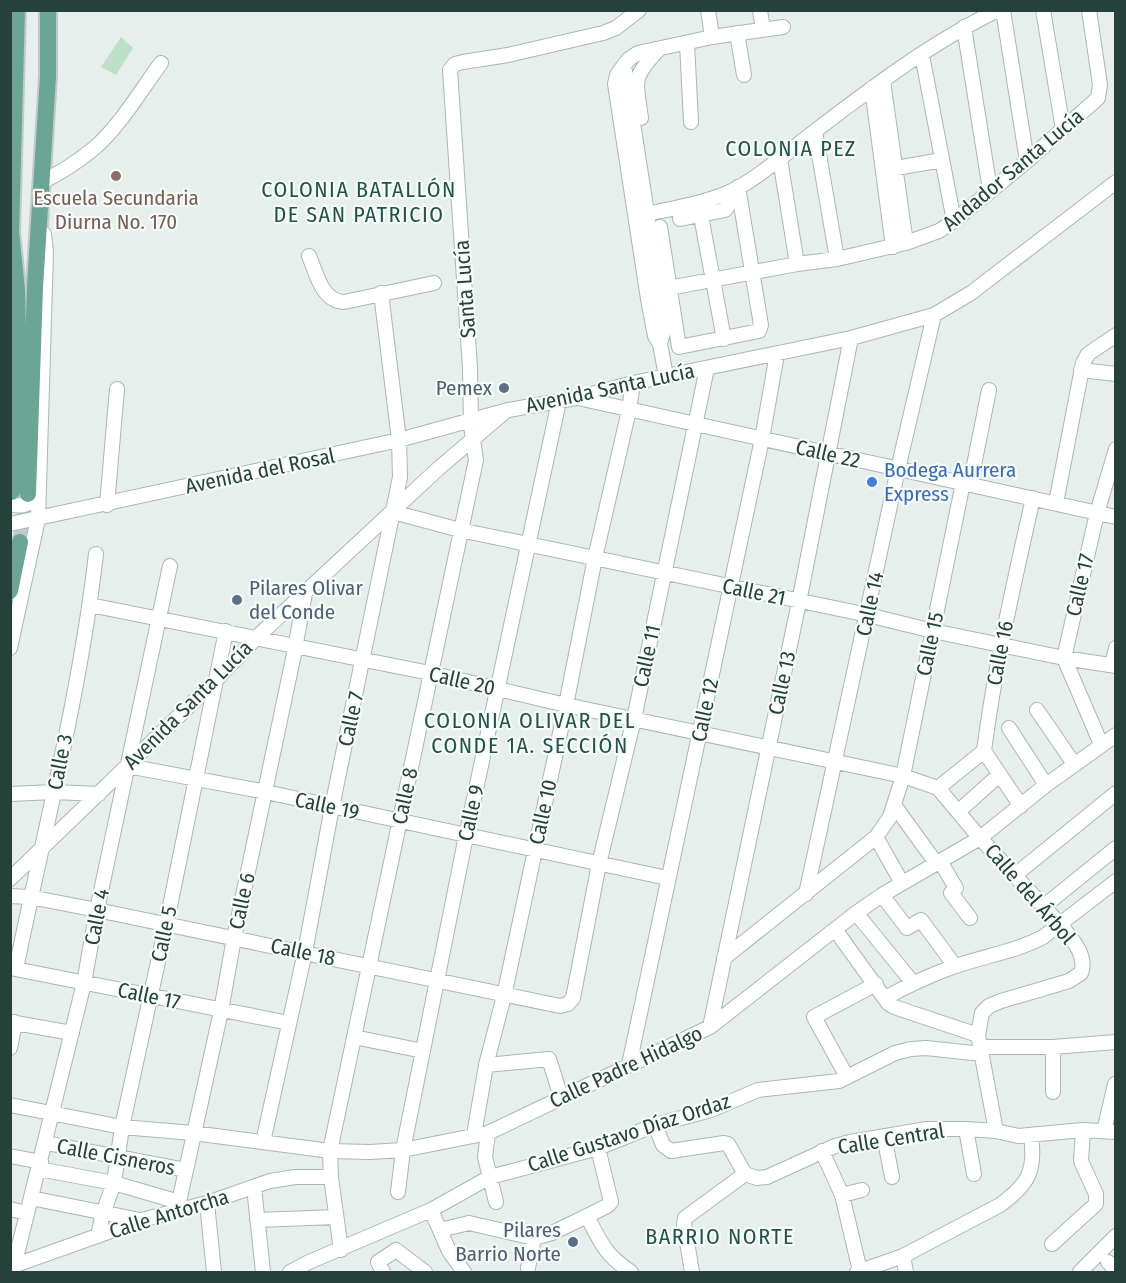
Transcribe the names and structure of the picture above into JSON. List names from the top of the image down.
{
  "streets": {
    "street": [
      "Andador Santa Lucía",
      "Santa Lucía",
      "Avenida Santa Lucía",
      "Calle 22",
      "Avenida del Rosal",
      "Calle 17",
      "Calle 21",
      "Calle 14",
      "Calle 15",
      "Calle 16",
      "Calle 11",
      "Calle 20",
      "Calle 13",
      "Calle 12",
      "Calle 7",
      "Calle 3",
      "Calle 8",
      "Calle 19",
      "Calle 10",
      "Calle 9",
      "Calle del Árbol",
      "Calle 6",
      "Calle 4",
      "Calle 5",
      "Calle 18",
      "Calle Padre Hidalgo",
      "Calle Gustavo Díaz Ordaz",
      "Calle Central",
      "Calle Cisneros",
      "Calle Antorcha"
    ]
  },
  "crossings": [
    ["Santa Lucía", "Avenida Santa Lucía"],
    ["Santa Lucía", "Avenida del Rosal"],
    ["Santa Lucía", "Calle 8"],
    ["Avenida Santa Lucía", "Calle 22"],
    ["Avenida Santa Lucía", "Avenida del Rosal"],
    ["Avenida Santa Lucía", "Calle 21"],
    ["Avenida Santa Lucía", "Calle 14"],
    ["Avenida Santa Lucía", "Calle 11"],
    ["Avenida Santa Lucía", "Calle 20"],
    ["Avenida Santa Lucía", "Calle 13"],
    ["Avenida Santa Lucía", "Calle 12"],
    ["Avenida Santa Lucía", "Calle 7"],
    ["Avenida Santa Lucía", "Calle 3"],
    ["Avenida Santa Lucía", "Calle 8"],
    ["Avenida Santa Lucía", "Calle 19"],
    ["Avenida Santa Lucía", "Calle 10"],
    ["Avenida Santa Lucía", "Calle 9"],
    ["Avenida Santa Lucía", "Calle 6"],
    ["Avenida Santa Lucía", "Calle 4"],
    ["Avenida Santa Lucía", "Calle 5"],
    ["Calle 22", "Calle 17"],
    ["Calle 22", "Calle 14"],
    ["Calle 22", "Calle 15"],
    ["Calle 22", "Calle 16"],
    ["Calle 22", "Calle 11"],
    ["Calle 22", "Calle 13"],
    ["Calle 22", "Calle 12"],
    ["Calle 22", "Calle 10"],
    ["Avenida del Rosal", "Calle 7"],
    ["Calle 17", "Calle 21"],
    ["Calle 17", "Calle 7"],
    ["Calle 17", "Calle 3"],
    ["Calle 17", "Calle 6"],
    ["Calle 17", "Calle 4"],
    ["Calle 17", "Calle 5"],
    ["Calle 21", "Calle 14"],
    ["Calle 21", "Calle 15"],
    ["Calle 21", "Calle 16"],
    ["Calle 21", "Calle 11"],
    ["Calle 21", "Calle 13"],
    ["Calle 21", "Calle 12"],
    ["Calle 21", "Calle 7"],
    ["Calle 21", "Calle 8"],
    ["Calle 21", "Calle 10"],
    ["Calle 21", "Calle 9"],
    ["Calle 14", "Calle 15"],
    ["Calle 14", "Calle 20"],
    ["Calle 15", "Calle 20"],
    ["Calle 15", "Calle 13"],
    ["Calle 11", "Calle 20"],
    ["Calle 11", "Calle 19"],
    ["Calle 11", "Calle 18"],
    ["Calle 20", "Calle 13"],
    ["Calle 20", "Calle 12"],
    ["Calle 20", "Calle 7"],
    ["Calle 20", "Calle 3"],
    ["Calle 20", "Calle 8"],
    ["Calle 20", "Calle 10"],
    ["Calle 20", "Calle 9"],
    ["Calle 20", "Calle del Árbol"],
    ["Calle 20", "Calle 6"],
    ["Calle 20", "Calle 4"],
    ["Calle 20", "Calle 5"],
    ["Calle 13", "Calle Padre Hidalgo"],
    ["Calle 12", "Calle 19"],
    ["Calle 12", "Calle Padre Hidalgo"],
    ["Calle 7", "Calle 19"],
    ["Calle 7", "Calle 18"],
    ["Calle 7", "Calle Padre Hidalgo"],
    ["Calle 3", "Calle 18"],
    ["Calle 8", "Calle 19"],
    ["Calle 8", "Calle 18"],
    ["Calle 8", "Calle Padre Hidalgo"],
    ["Calle 8", "Calle Gustavo Díaz Ordaz"],
    ["Calle 8", "Calle Antorcha"],
    ["Calle 19", "Calle 10"],
    ["Calle 19", "Calle 9"],
    ["Calle 19", "Calle 6"],
    ["Calle 19", "Calle 4"],
    ["Calle 19", "Calle 5"],
    ["Calle 10", "Calle 18"],
    ["Calle 10", "Calle Padre Hidalgo"],
    ["Calle 10", "Calle Gustavo Díaz Ordaz"],
    ["Calle 9", "Calle 18"],
    ["Calle 9", "Calle Padre Hidalgo"],
    ["Calle del Árbol", "Calle Padre Hidalgo"],
    ["Calle del Árbol", "Calle Gustavo Díaz Ordaz"],
    ["Calle 6", "Calle 18"],
    ["Calle 6", "Calle Padre Hidalgo"],
    ["Calle 6", "Calle Cisneros"],
    ["Calle 6", "Calle Antorcha"],
    ["Calle 4", "Calle 18"],
    ["Calle 4", "Calle Padre Hidalgo"],
    ["Calle 4", "Calle Cisneros"],
    ["Calle 4", "Calle Antorcha"],
    ["Calle 5", "Calle 18"],
    ["Calle 5", "Calle Padre Hidalgo"],
    ["Calle 5", "Calle Cisneros"],
    ["Calle 5", "Calle Antorcha"]
  ],
  "districts": [
    "COLONIA PEZ",
    "COLONIA BATALLÓN DE SAN PATRICIO",
    "COLONIA OLIVAR DEL CONDE 1A. SECCIÓN",
    "BARRIO NORTE"
  ],
  "places": [
    "Escuela Secundaria Diurna No. 170",
    "Pemex",
    "Bodega Aurrera Express",
    "Pilares Olivar del Conde",
    "Pilares Barrio Norte"
  ]
}
